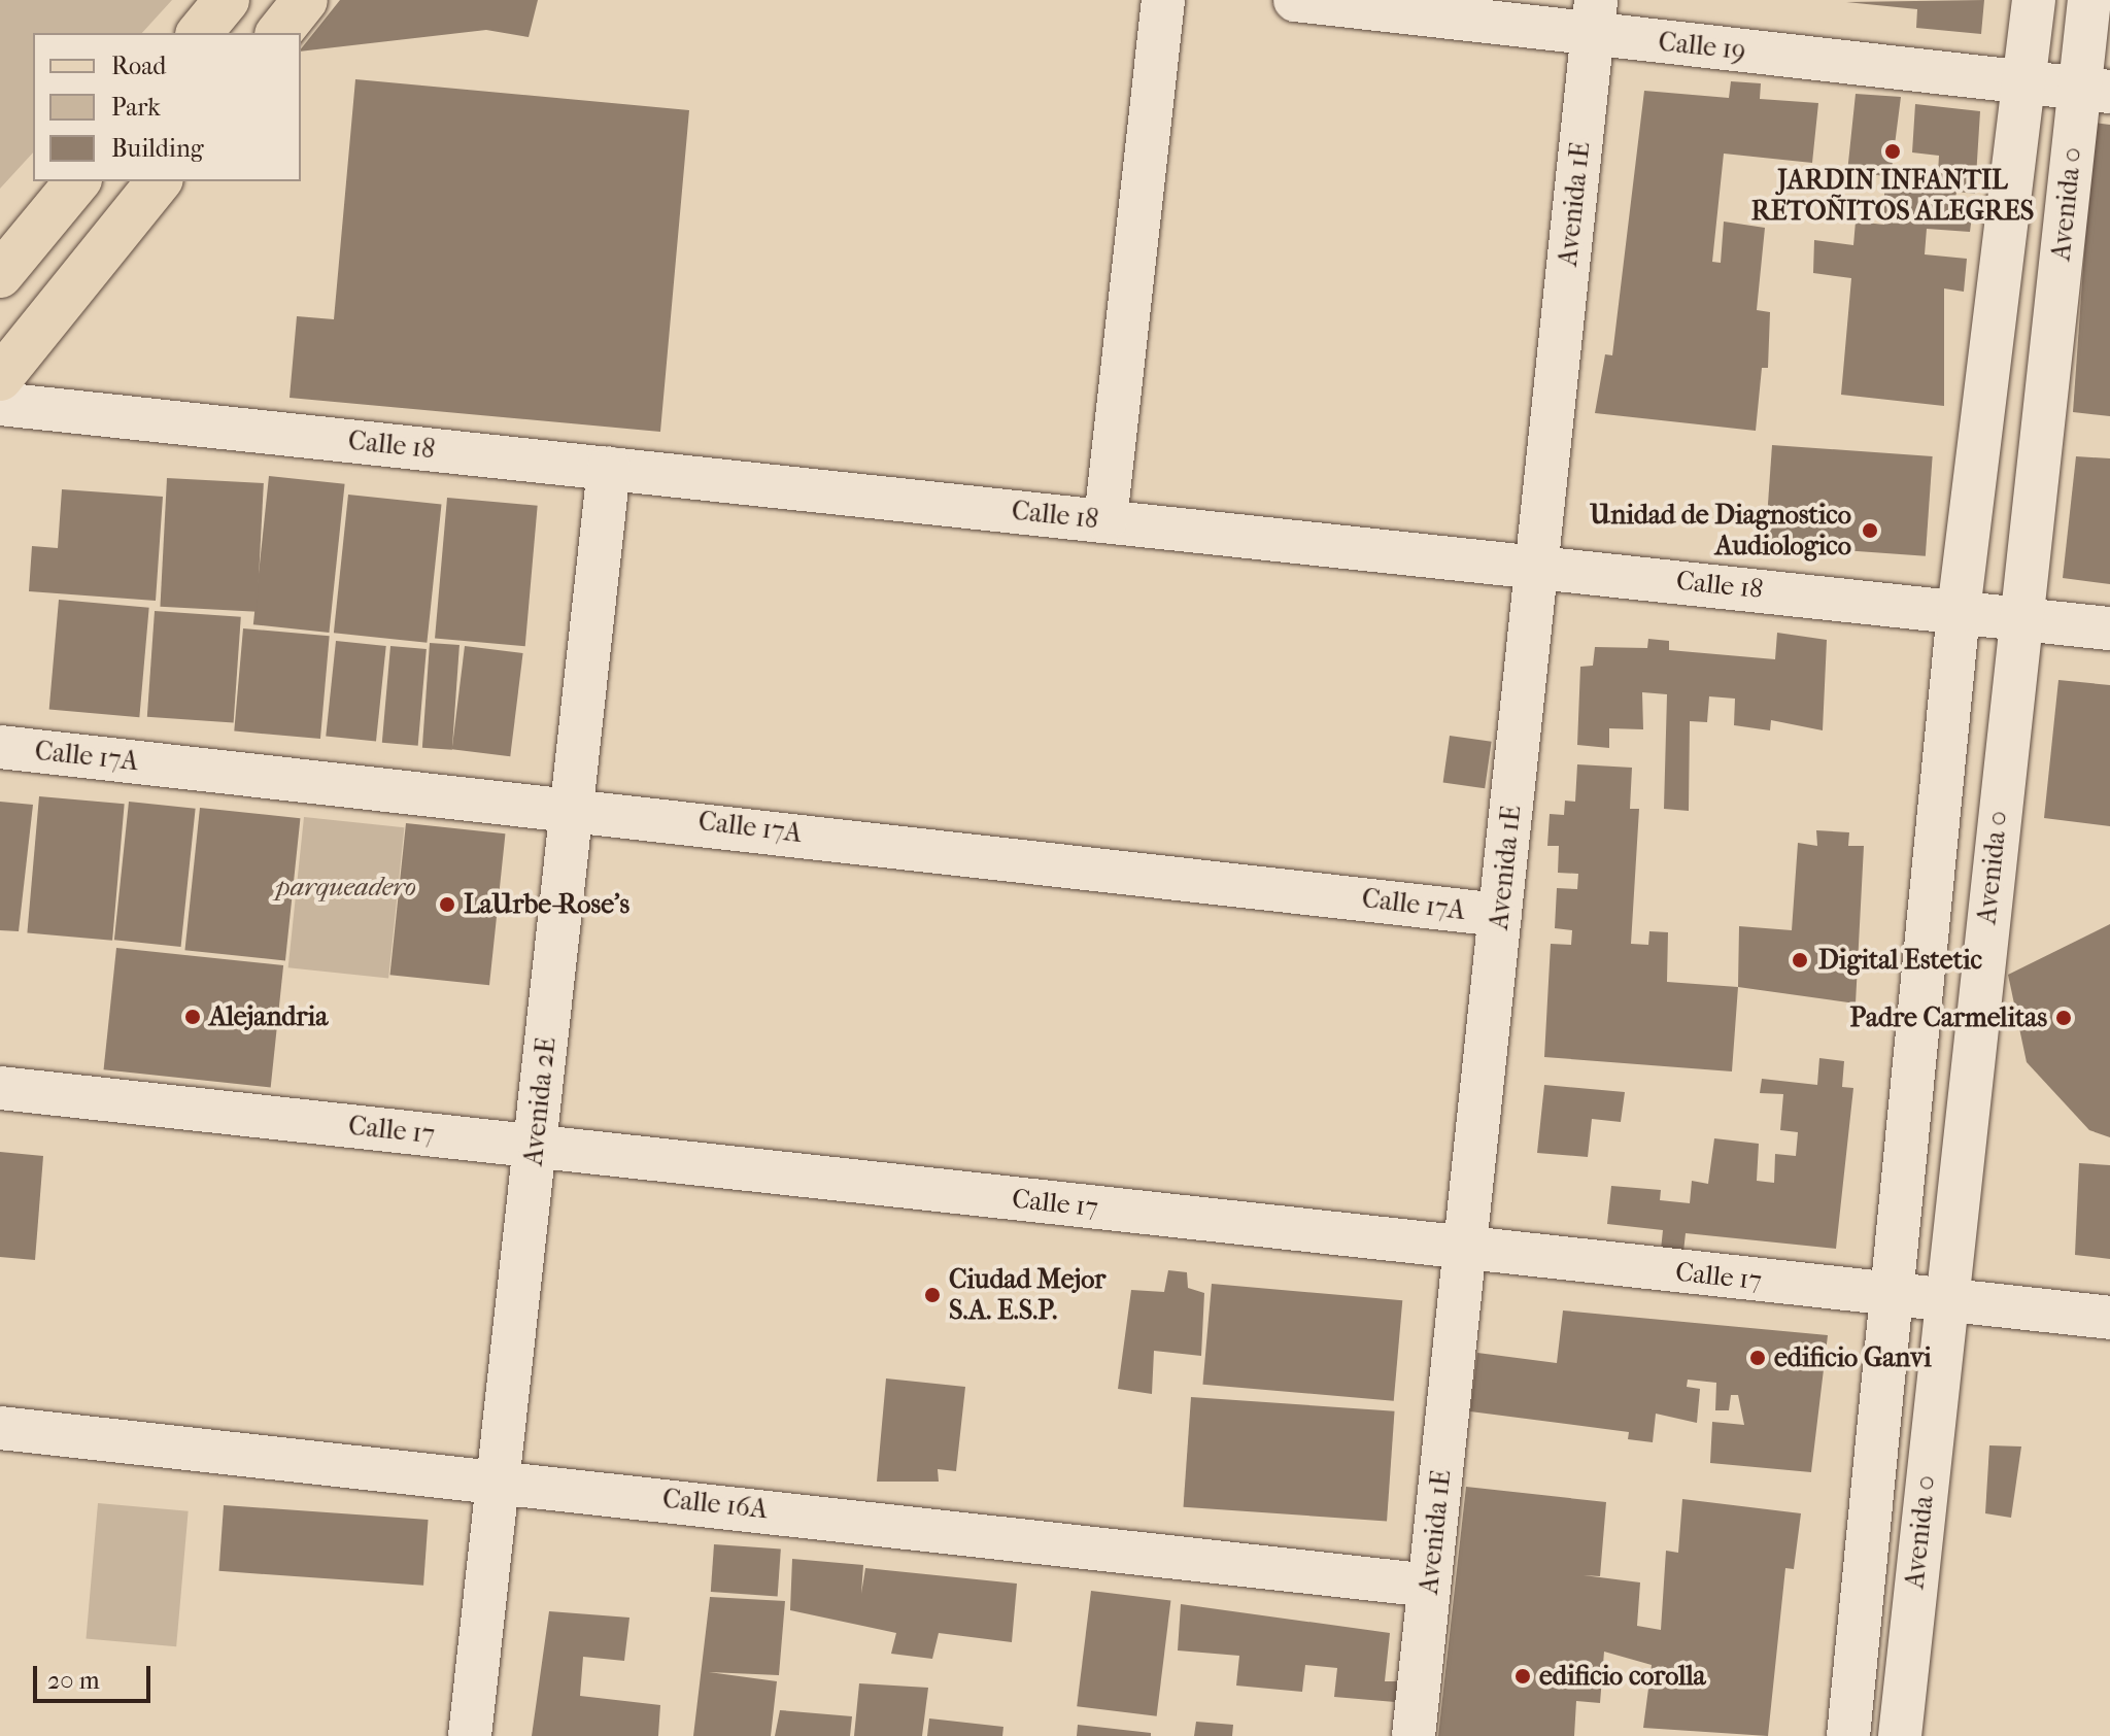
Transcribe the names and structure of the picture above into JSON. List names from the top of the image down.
{
  "streets": {
    "street": [
      "Calle 19",
      "Avenida 1E",
      "Avenida 0",
      "Calle 18",
      "Calle 17A",
      "Avenida 2E",
      "Calle 17",
      "Calle 16A"
    ]
  },
  "crossings": [
    ["Calle 19", "Avenida 1E"],
    ["Calle 19", "Avenida 0"],
    ["Avenida 1E", "Calle 18"],
    ["Avenida 1E", "Calle 17A"],
    ["Avenida 1E", "Calle 17"],
    ["Avenida 1E", "Calle 16A"],
    ["Avenida 0", "Calle 18"],
    ["Avenida 0", "Calle 17"],
    ["Calle 18", "Avenida 2E"],
    ["Calle 17A", "Avenida 2E"],
    ["Avenida 2E", "Calle 17"],
    ["Avenida 2E", "Calle 16A"]
  ],
  "parks": ["parqueadero"],
  "places": [
    "JARDIN INFANTIL RETOÑITOS ALEGRES",
    "Unidad de Diagnostico Audiologico",
    "LaUrbe-Rose's",
    "Digital Estetic",
    "Alejandria",
    "Padre Carmelitas",
    "Ciudad Mejor S.A. E.S.P.",
    "edificio Ganvi",
    "edificio corolla"
  ],
  "legend": ["Road", "Park", "Building"],
  "scale_bar": "20 m"
}
